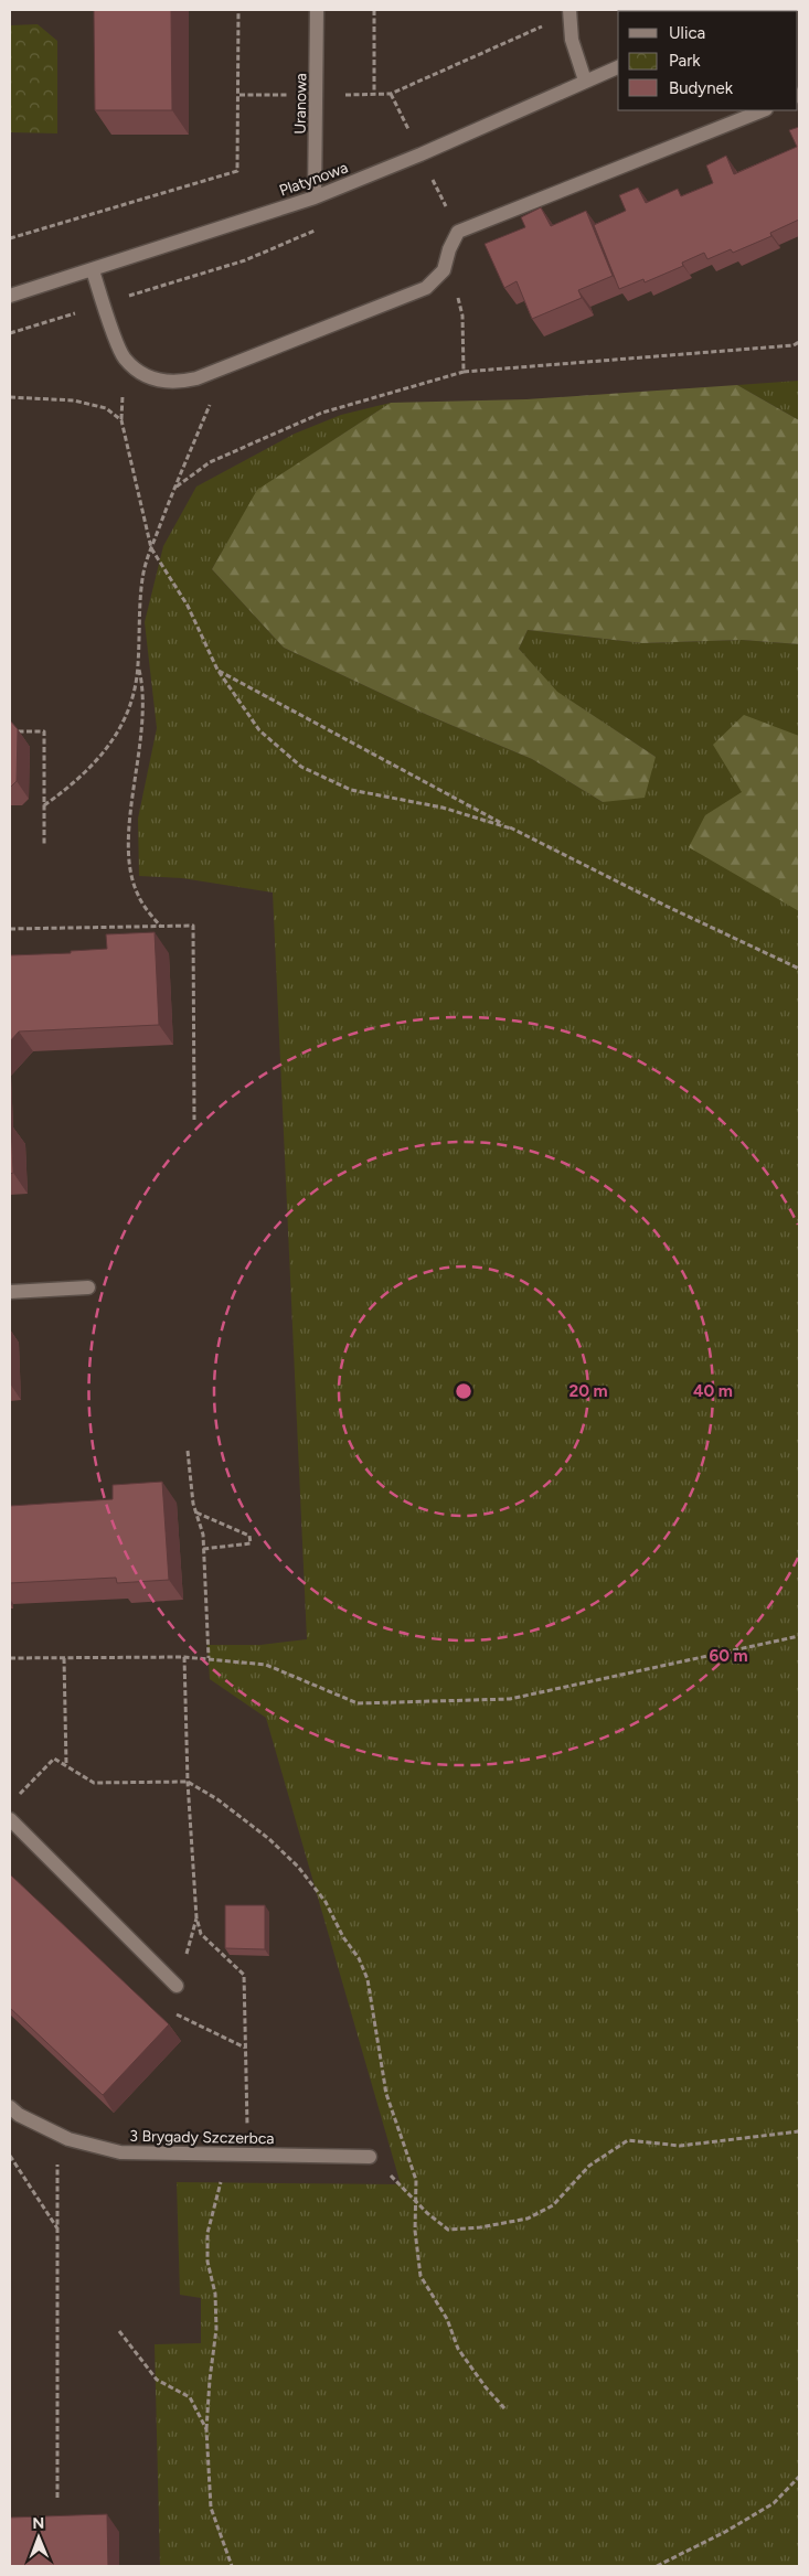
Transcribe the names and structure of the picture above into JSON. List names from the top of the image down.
{
  "streets": {
    "street": ["Uranowa", "Platynowa", "3 Brygady Szczerbca"]
  },
  "crossings": [
    ["Uranowa", "Platynowa"]
  ],
  "legend": ["Ulica", "Park", "Budynek"],
  "north": "top",
  "rings": ["20 m", "40 m", "60 m"]
}
